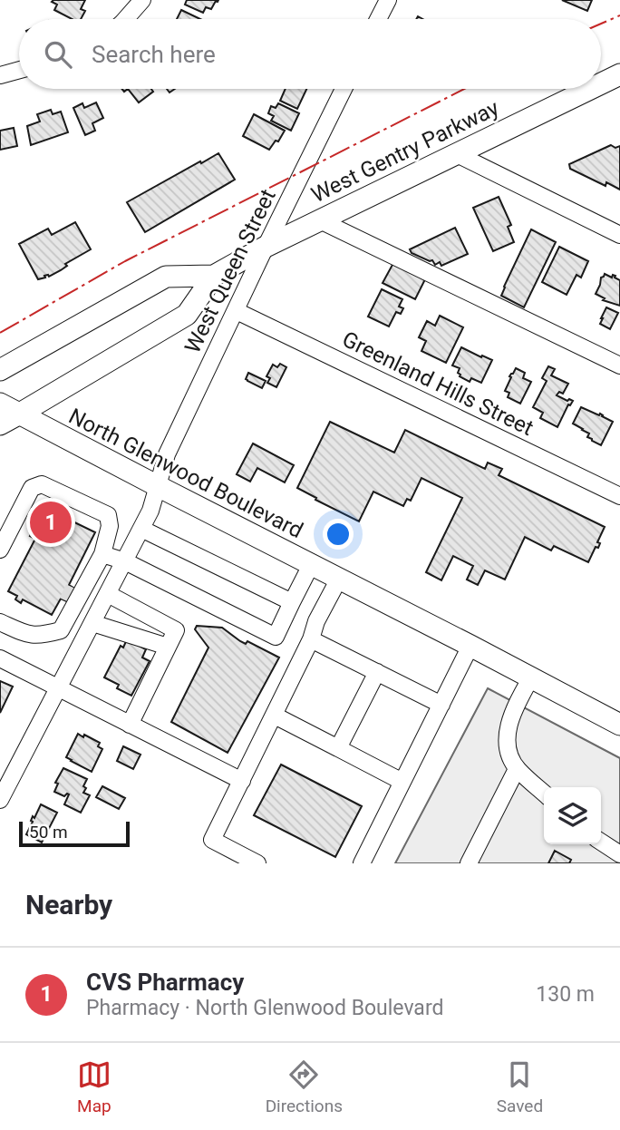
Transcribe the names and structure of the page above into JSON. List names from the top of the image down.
{
  "streets": {
    "main road": ["West Gentry Parkway", "North Glenwood Boulevard"],
    "street": ["West Queen Street", "Greenland Hills Street"]
  },
  "crossings": [
    ["West Gentry Parkway", "West Queen Street"],
    ["West Gentry Parkway", "North Glenwood Boulevard"],
    ["West Queen Street", "Greenland Hills Street"],
    ["West Queen Street", "North Glenwood Boulevard"]
  ],
  "scale_bar": "50 m",
  "page": {
    "search": "Search here",
    "pins": "1",
    "scale": "50 m",
    "heading": "Nearby",
    "list": [
      {
        "mark": "1",
        "name": "CVS Pharmacy",
        "note": "Pharmacy · North Glenwood Boulevard",
        "value": "130 m"
      }
    ],
    "nav": ["Map", "Directions", "Saved"]
  }
}
